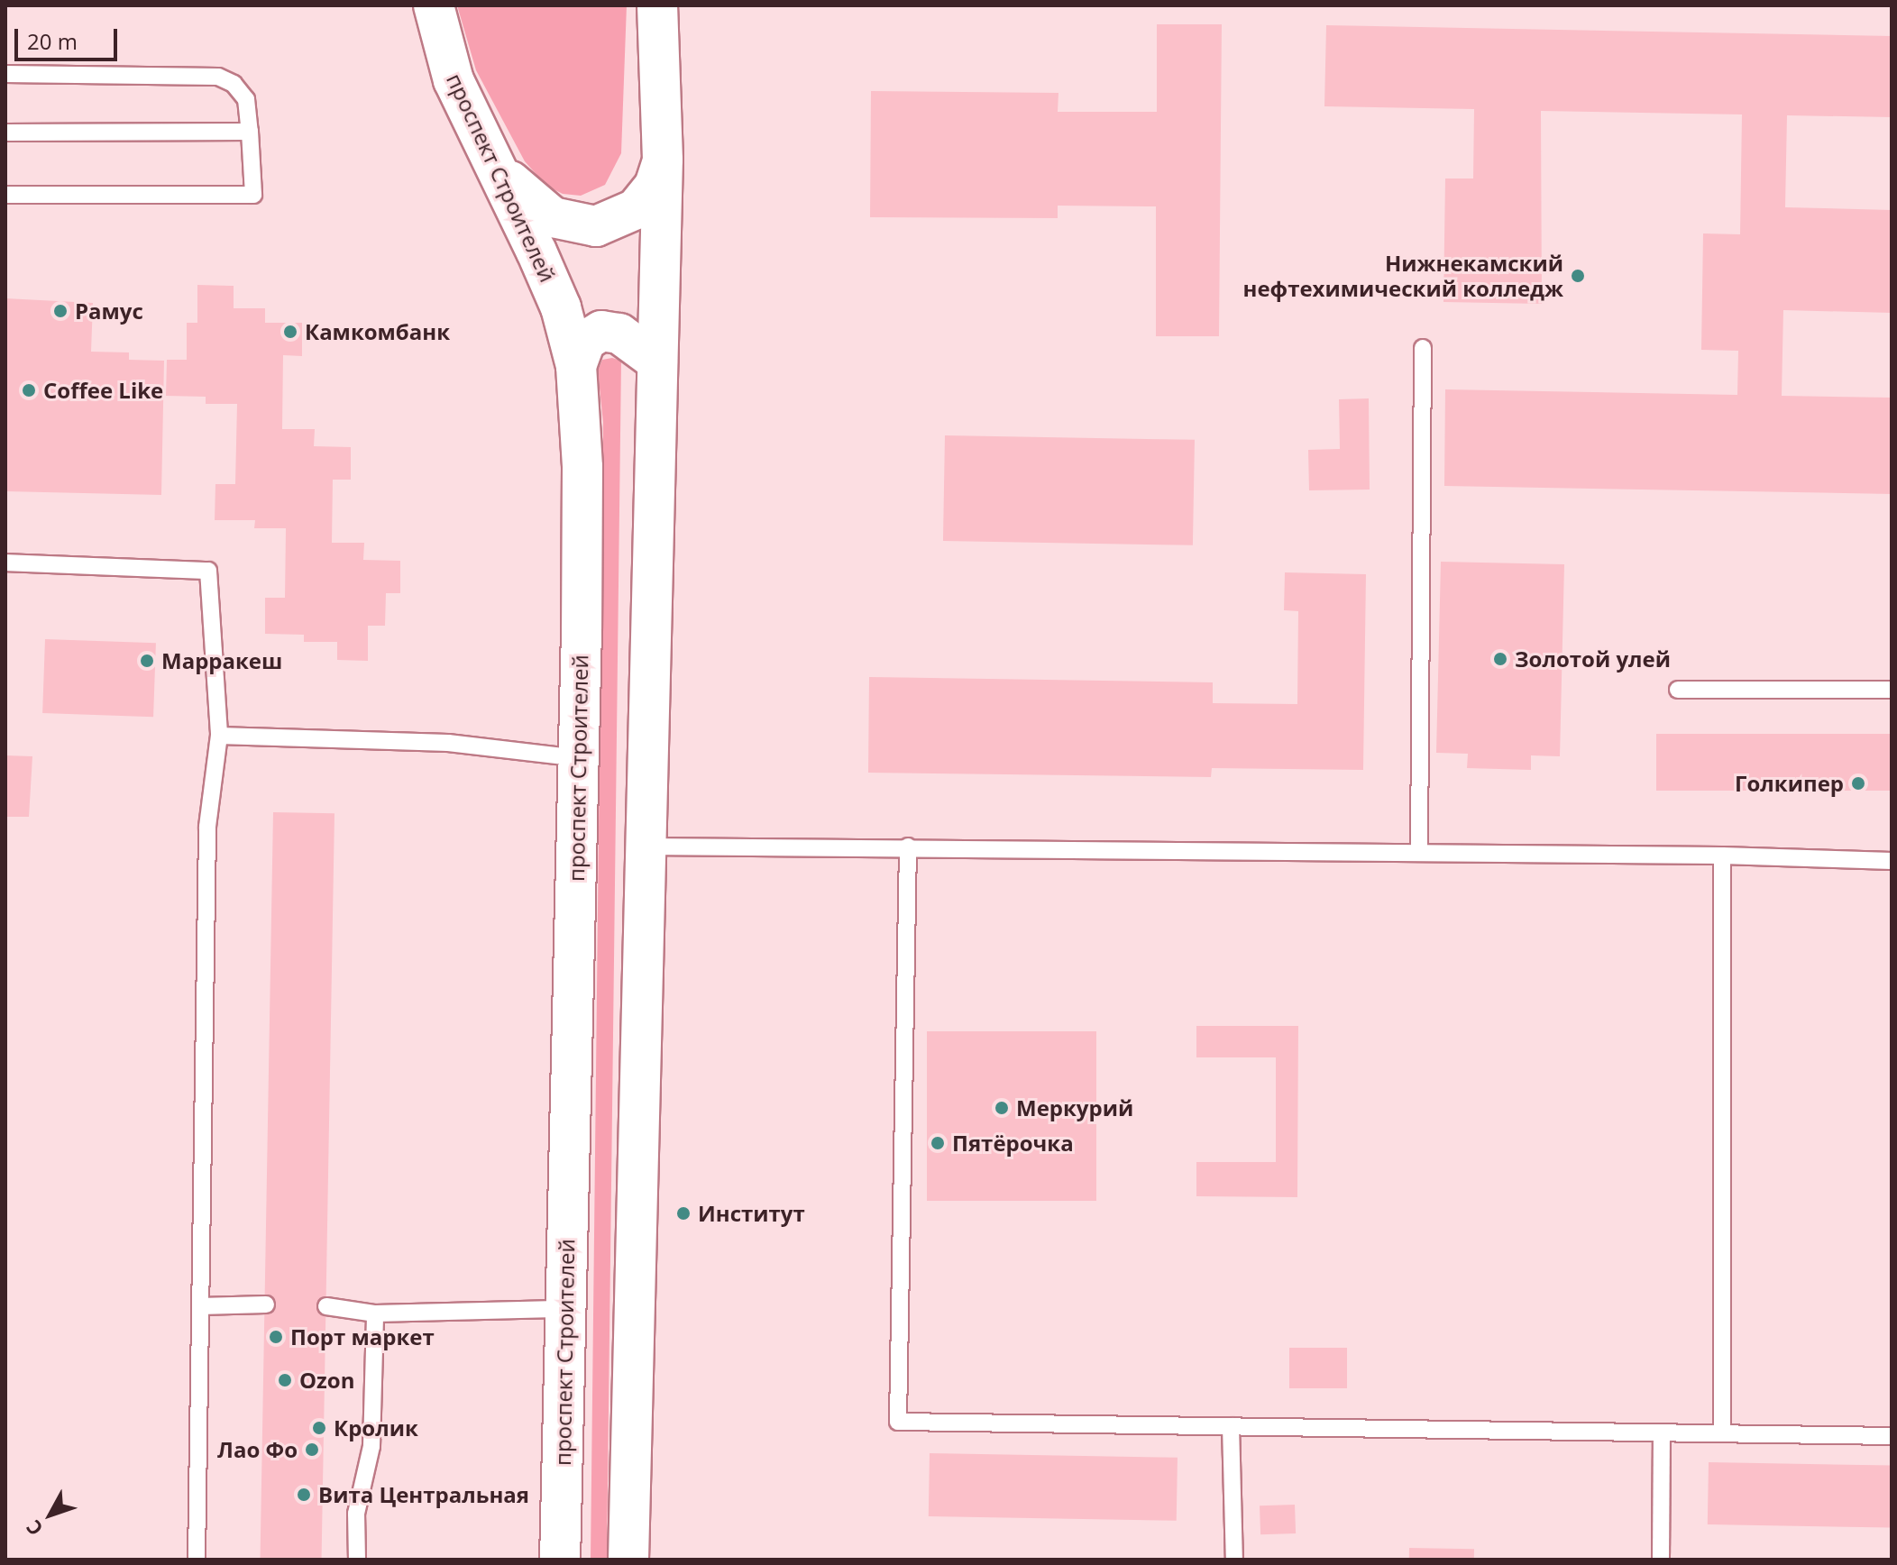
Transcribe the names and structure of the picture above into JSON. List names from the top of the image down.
{
  "streets": {
    "main road": ["проспект Строителей"]
  },
  "places": [
    "Нижнекамский нефтехимический колледж",
    "Рамус",
    "Камкомбанк",
    "Coffee Like",
    "Золотой улей",
    "Марракеш",
    "Голкипер",
    "Меркурий",
    "Пятёрочка",
    "Институт",
    "Порт маркет",
    "Ozon",
    "Кролик",
    "Лао Фо",
    "Вита Центральная"
  ],
  "scale_bar": "20 m",
  "north": "bottom left"
}
